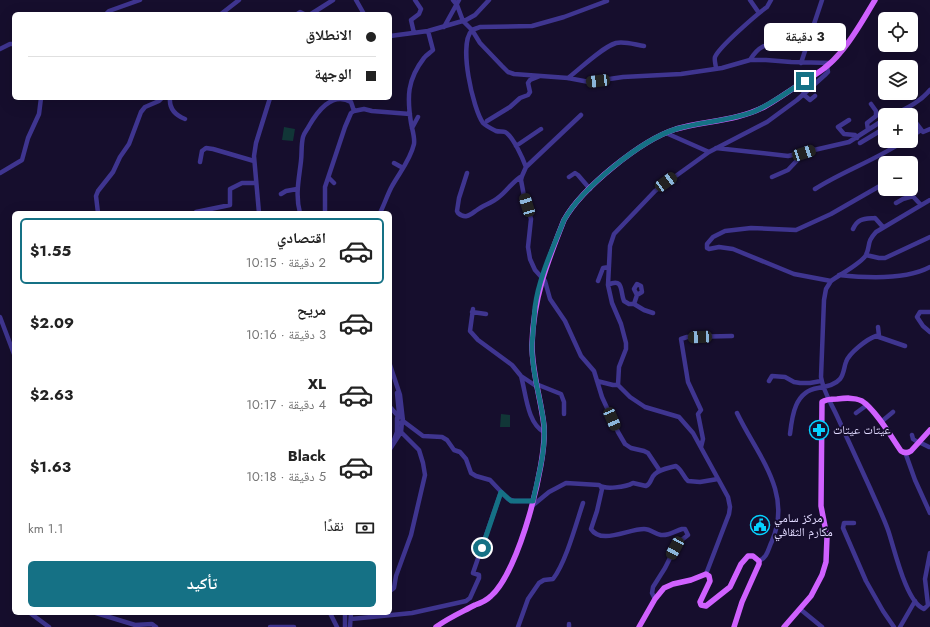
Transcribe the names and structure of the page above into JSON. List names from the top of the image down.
{
  "places": {
    "pharmacy": ["عيتات عيتات"],
    "public building": ["مركز سامي مكارم الثقافي"]
  },
  "page": {
    "map_buttons": ["+", "−"],
    "banner": ["الانطلاق", "الوجهة"],
    "bubble": "3 دقيقة",
    "list": [
      {
        "name": "اقتصادي",
        "note": "2 دقيقة · 10:15",
        "value": "$1.55"
      },
      {
        "name": "مريح",
        "note": "3 دقيقة · 10:16",
        "value": "$2.09"
      },
      {
        "name": "XL",
        "note": "4 دقيقة · 10:17",
        "value": "$2.63"
      },
      {
        "name": "Black",
        "note": "5 دقيقة · 10:18",
        "value": "$1.63"
      }
    ],
    "pay": ["نقدًا", "1.1 km"],
    "buttons": "تأكيد"
  }
}
